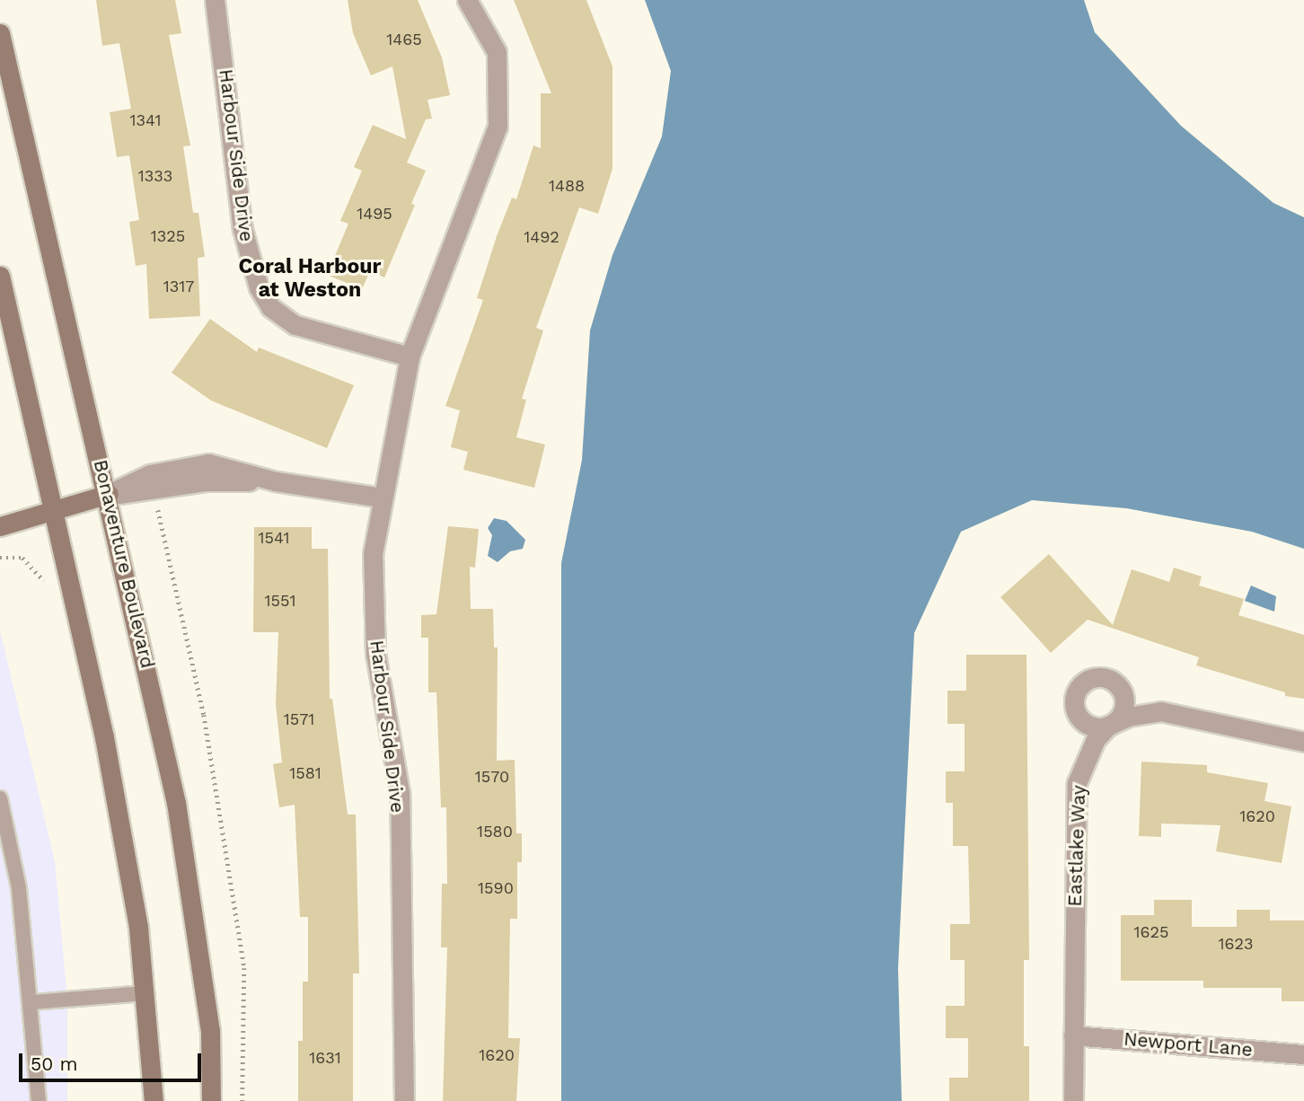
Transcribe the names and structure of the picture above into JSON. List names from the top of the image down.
{
  "streets": {
    "main road": ["Bonaventure Boulevard"],
    "street": ["Harbour Side Drive", "Eastlake Way", "Newport Lane"]
  },
  "crossings": [
    ["Eastlake Way", "Newport Lane"]
  ],
  "districts": ["Coral Harbour at Weston"],
  "house_numbers": [
    "1465",
    "1341",
    "1333",
    "1488",
    "1495",
    "1325",
    "1492",
    "1317",
    "1541",
    "1551",
    "1571",
    "1581",
    "1570",
    "1620",
    "1580",
    "1590",
    "1625",
    "1623",
    "1620",
    "1631"
  ],
  "scale_bar": "50 m"
}
